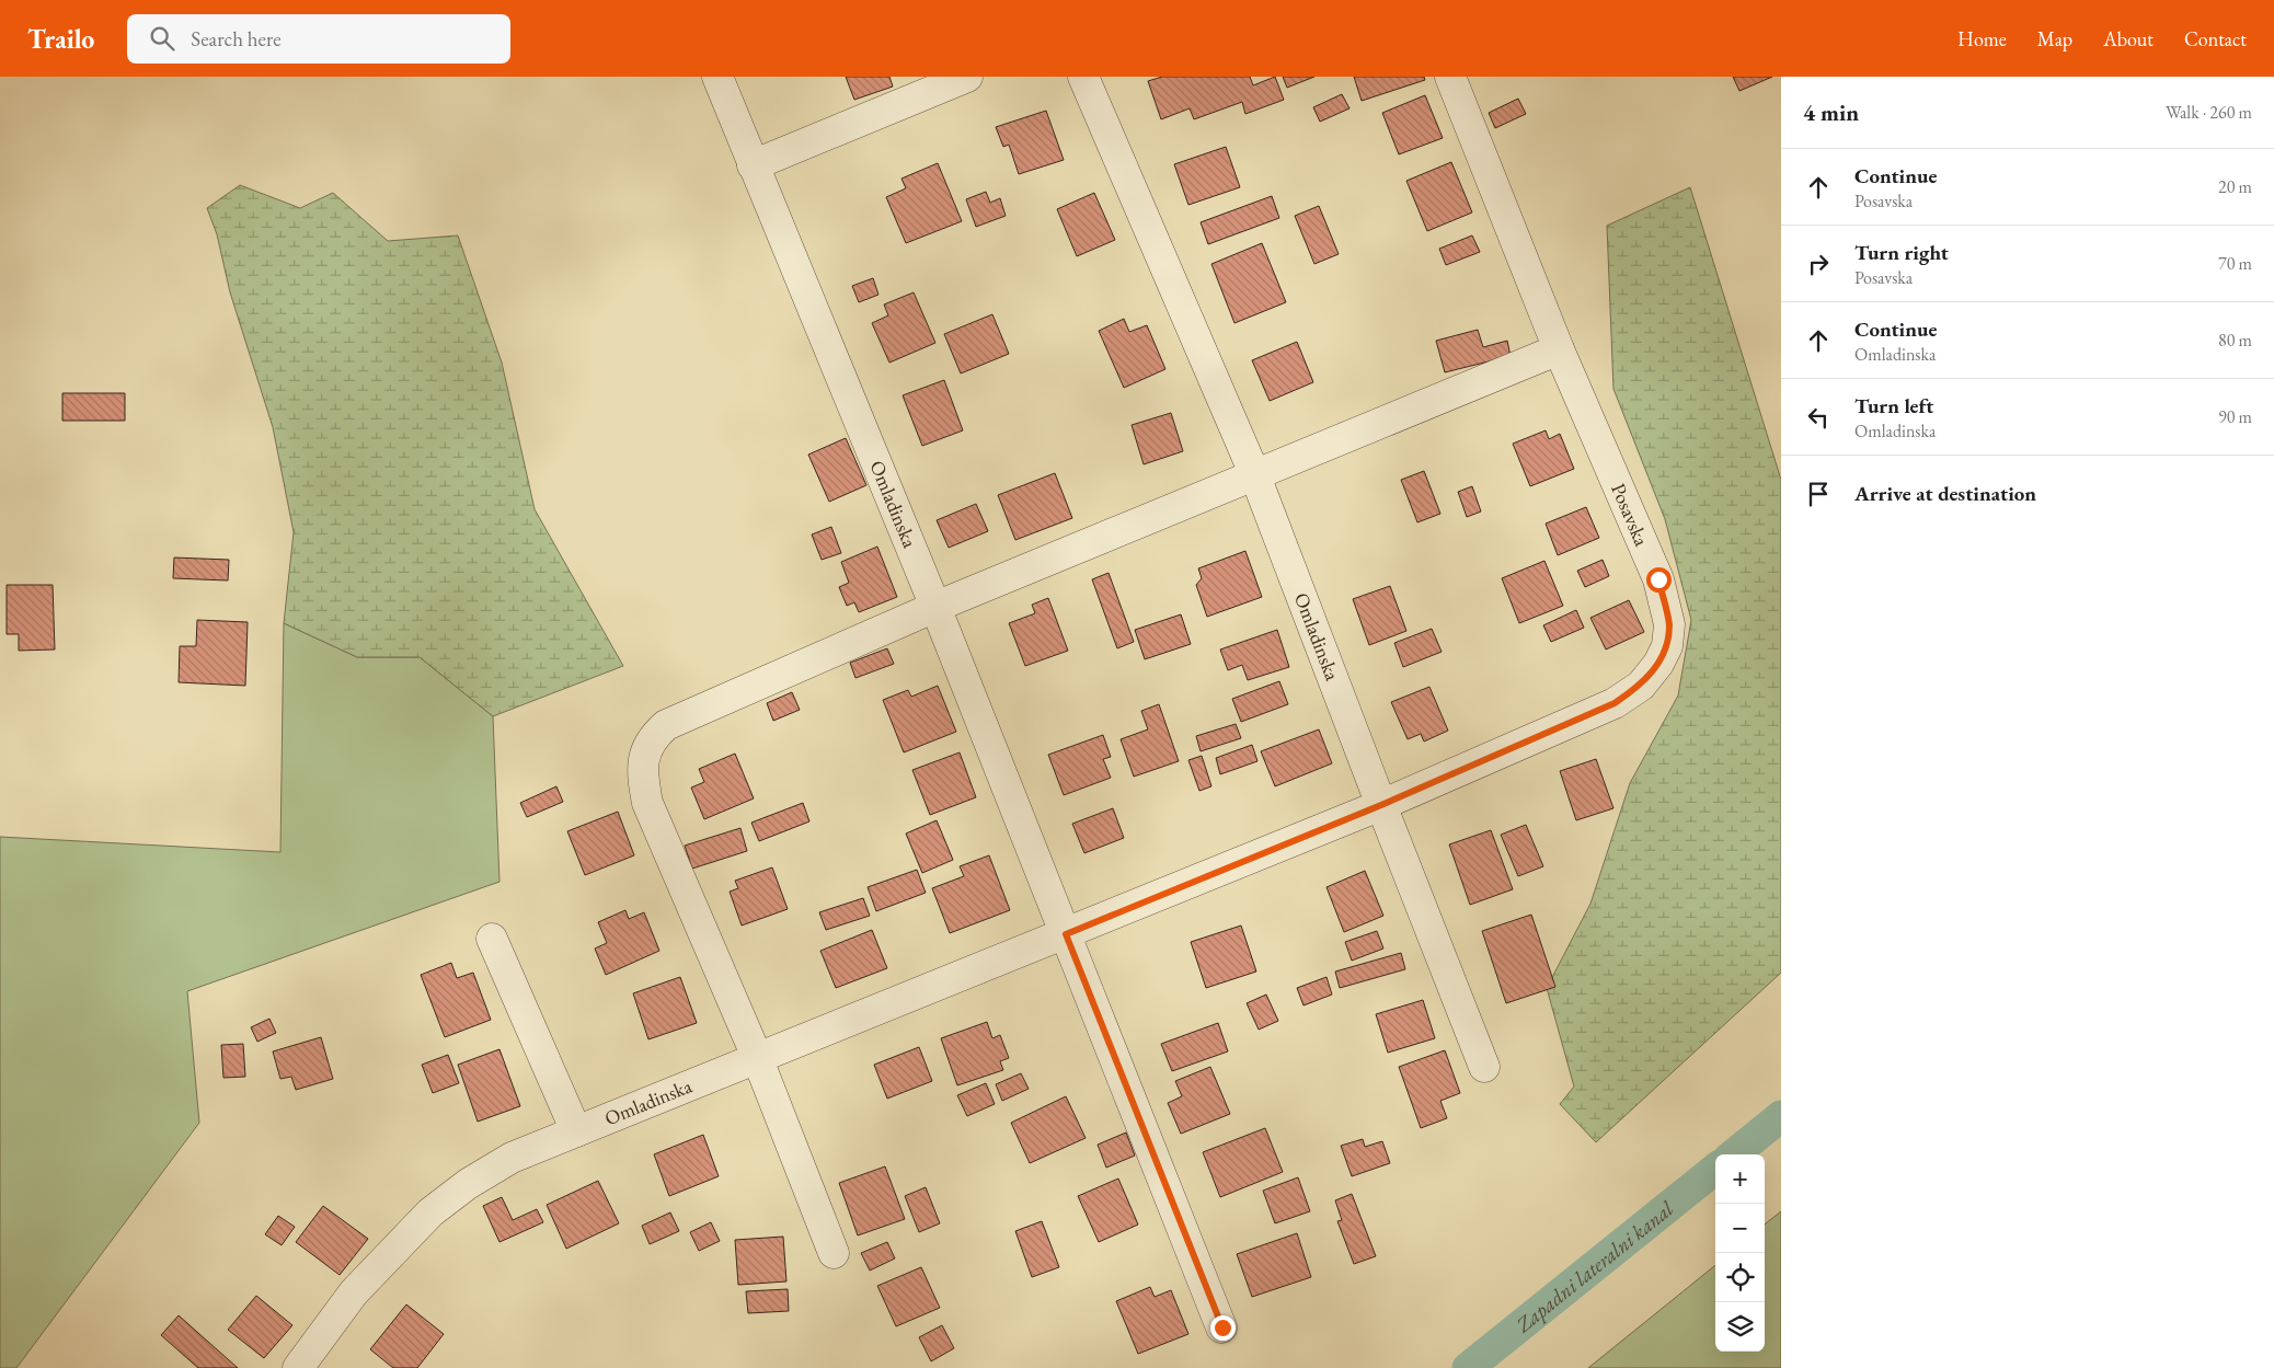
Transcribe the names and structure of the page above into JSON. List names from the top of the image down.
{
  "streets": {
    "street": ["Omladinska", "Posavska"]
  },
  "crossings": [
    ["Omladinska", "Posavska"]
  ],
  "water": ["Zapadni lateralni kanal"],
  "page": {
    "header": "Trailo",
    "search": "Search here",
    "nav": [
      "Home",
      "Map",
      "About",
      "Contact"
    ],
    "heading": ["4 min", "Walk · 260 m"],
    "list": [
      ["Continue", "Posavska", "20 m"],
      ["Turn right", "Posavska", "70 m"],
      ["Continue", "Omladinska", "80 m"],
      ["Turn left", "Omladinska", "90 m"],
      "Arrive at destination"
    ],
    "map_buttons": ["+", "−"]
  }
}
